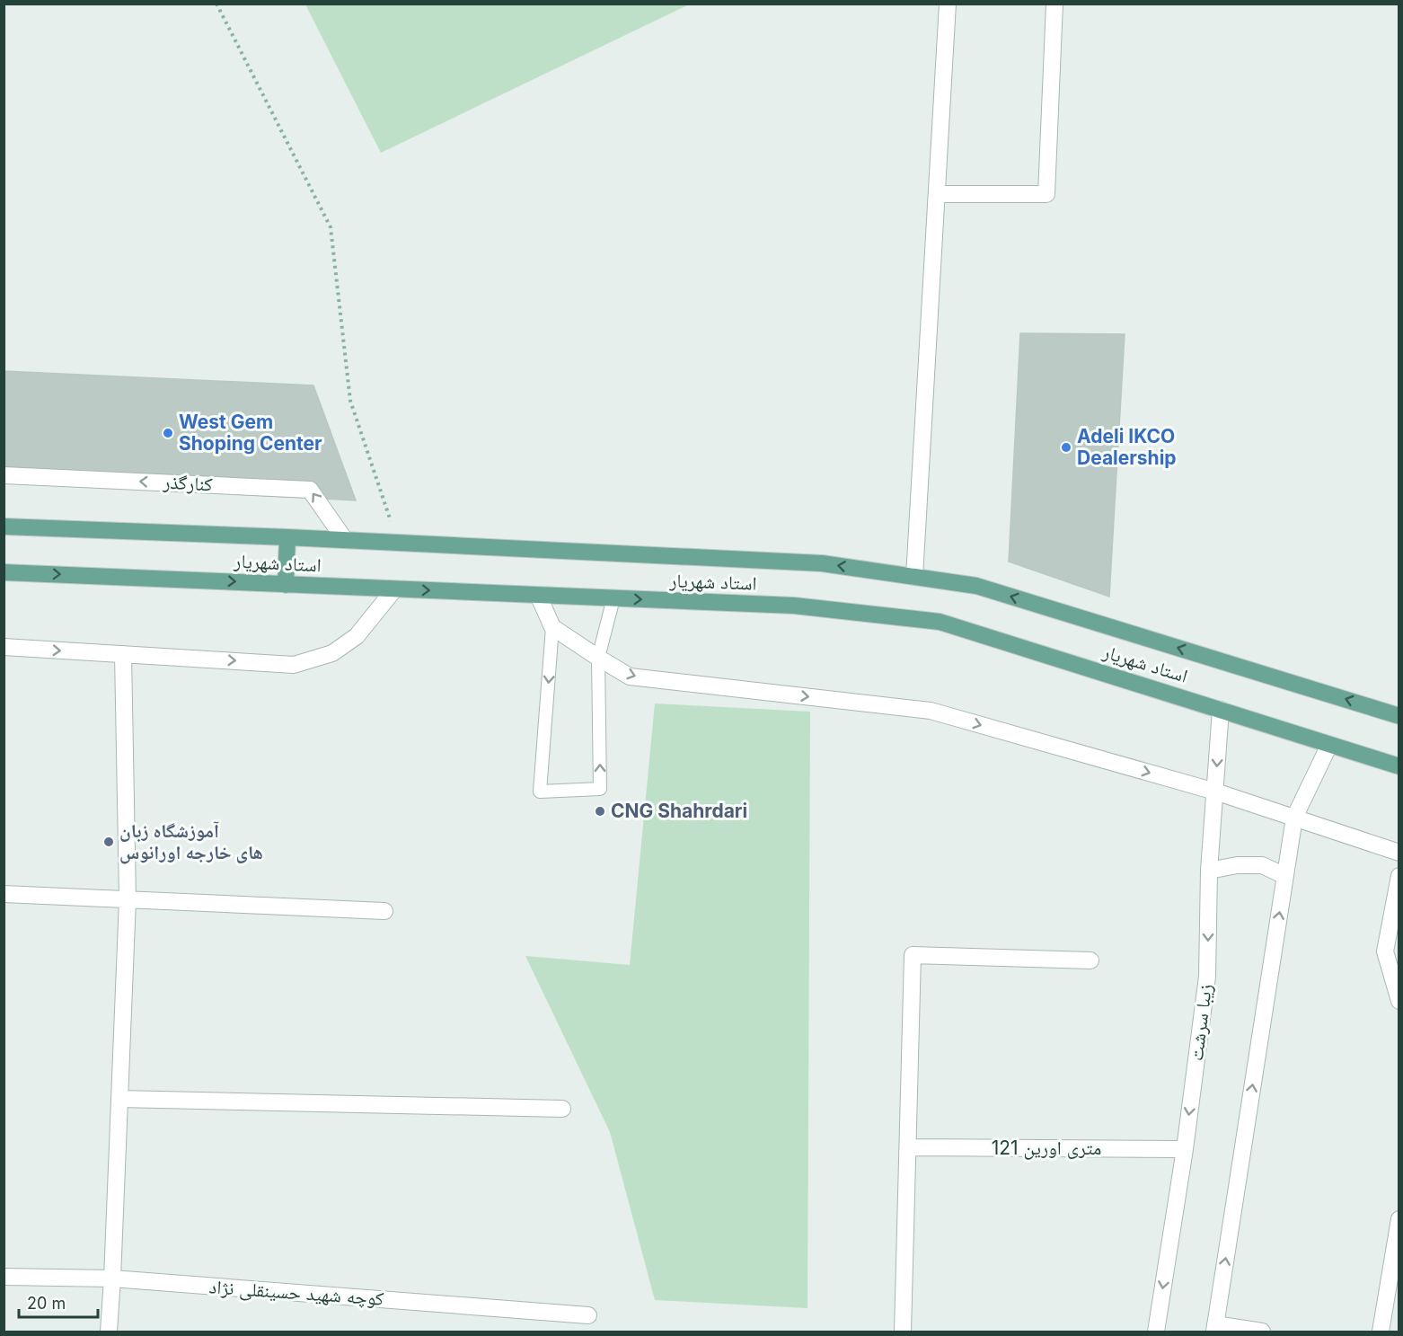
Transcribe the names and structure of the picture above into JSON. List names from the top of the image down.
{
  "streets": {
    "main road": ["استاد شهریار"],
    "street": [
      "کنارگذر",
      "زیبا سرشت",
      "12متری اورین 1",
      "کوچه شهید حسینقلی نژاد"
    ]
  },
  "crossings": [
    ["کنارگذر", "استاد شهریار"],
    ["استاد شهریار", "زیبا سرشت"],
    ["زیبا سرشت", "12متری اورین 1"]
  ],
  "one_way": ["کنارگذر"],
  "places": [
    "West Gem Shoping Center",
    "Adeli IKCO Dealership",
    "CNG Shahrdari",
    "آموزشگاه زبان های خارجه اورانوس"
  ],
  "scale_bar": "20 m"
}
